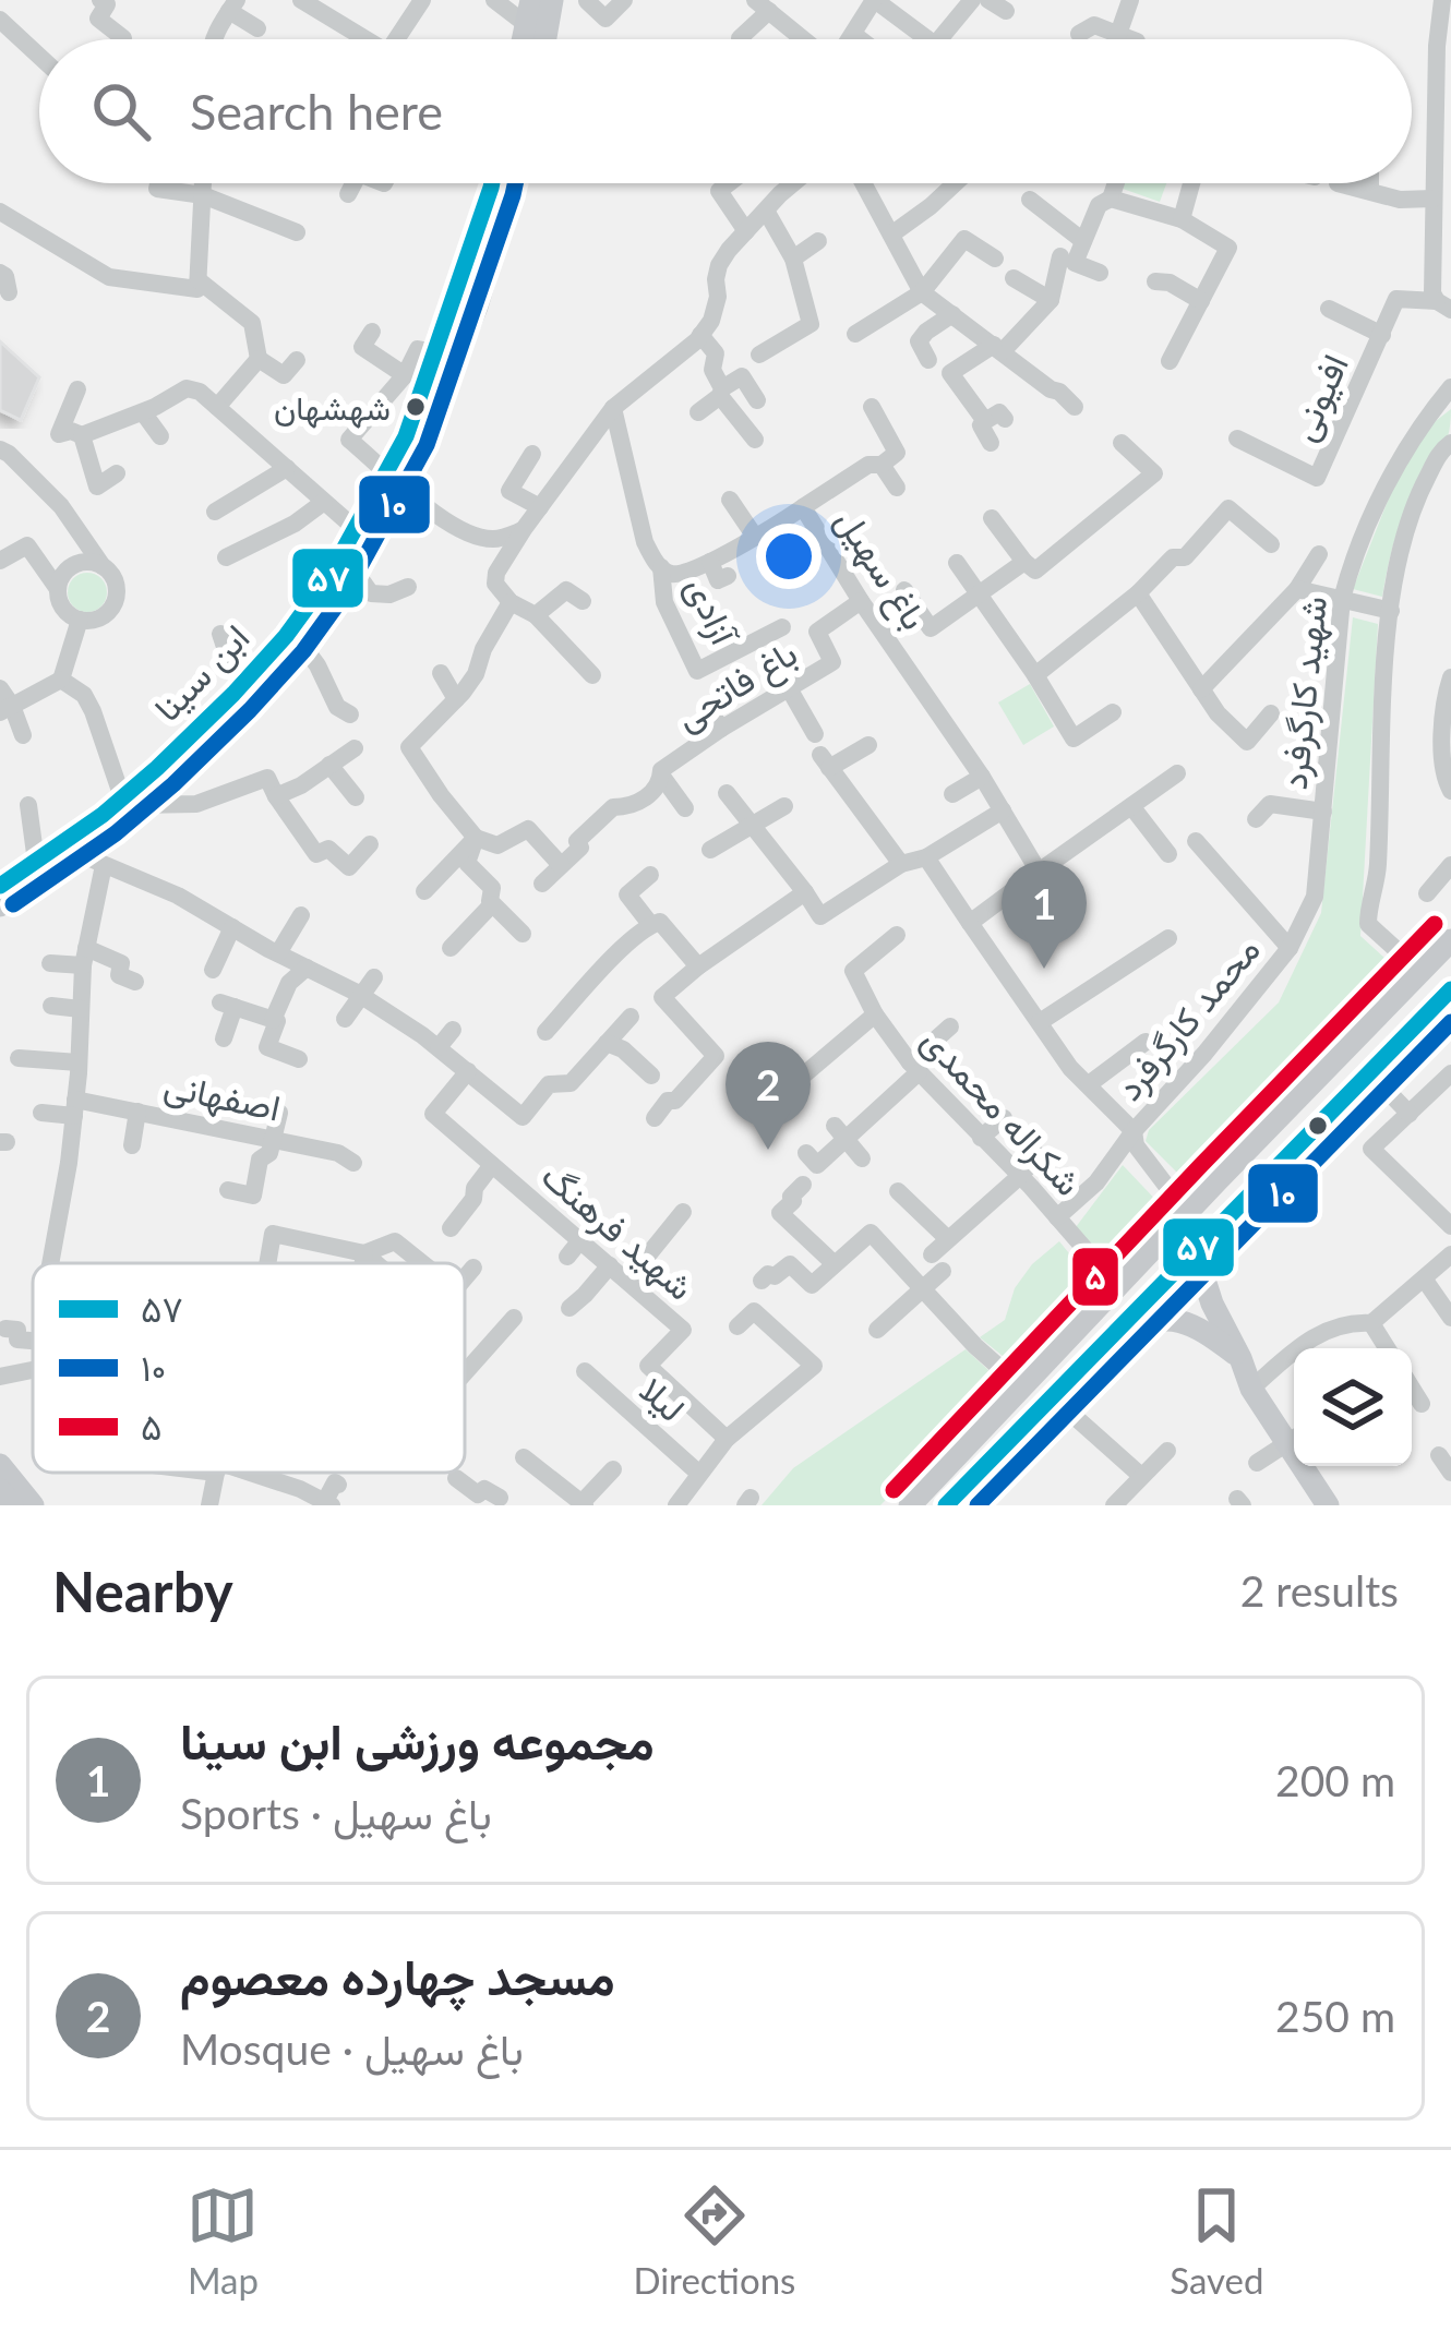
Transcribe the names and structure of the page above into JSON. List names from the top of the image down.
{
  "streets": {
    "main road": ["ابن سینا"],
    "street": [
      "افیونی",
      "باغ سهیل",
      "آزادی",
      "باغ فاتحی",
      "شهید کارگرفرد",
      "محمد کارگرفرد",
      "اصفهانی",
      "شکراله محمدی",
      "شهید فرهنگ",
      "لیلا"
    ]
  },
  "crossings": [
    ["باغ سهیل", "آزادی"],
    ["باغ سهیل", "باغ فاتحی"],
    ["شهید کارگرفرد", "محمد کارگرفرد"],
    ["محمد کارگرفرد", "شکراله محمدی"]
  ],
  "places": ["شهشهان"],
  "lines": ["transit line ۵۷", "transit line ۱۰", "transit line ۵"],
  "legend": ["۵۷", "۱۰", "۵"],
  "page": {
    "search": "Search here",
    "pins": ["1", "2"],
    "heading": ["Nearby", "2 results"],
    "list": [
      {
        "mark": "1",
        "name": "مجموعه ورزشی ابن سینا",
        "note": "Sports · باغ سهیل",
        "value": "200 m"
      },
      {
        "mark": "2",
        "name": "مسجد چهارده معصوم",
        "note": "Mosque · باغ سهیل",
        "value": "250 m"
      }
    ],
    "nav": ["Map", "Directions", "Saved"]
  }
}
